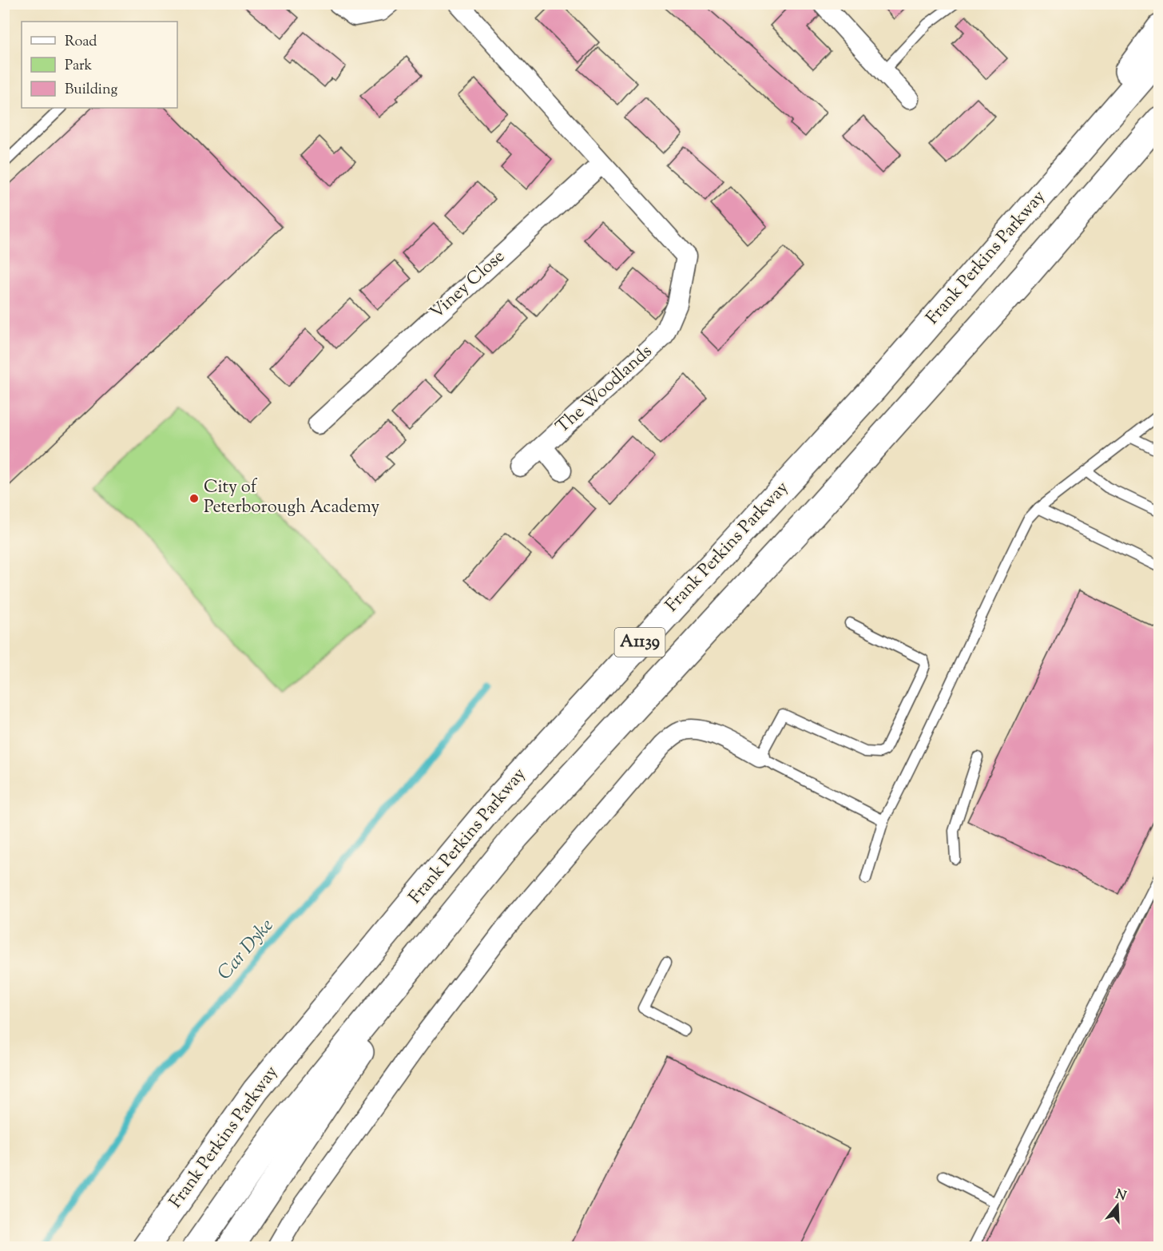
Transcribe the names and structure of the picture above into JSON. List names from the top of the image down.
{
  "streets": {
    "highway": ["Frank Perkins Parkway", "A1139"],
    "street": ["Viney Close", "The Woodlands"]
  },
  "crossings": [
    ["Viney Close", "The Woodlands"]
  ],
  "water": ["Car Dyke"],
  "places": ["City of Peterborough Academy"],
  "legend": ["Road", "Park", "Building"],
  "north": "top"
}
